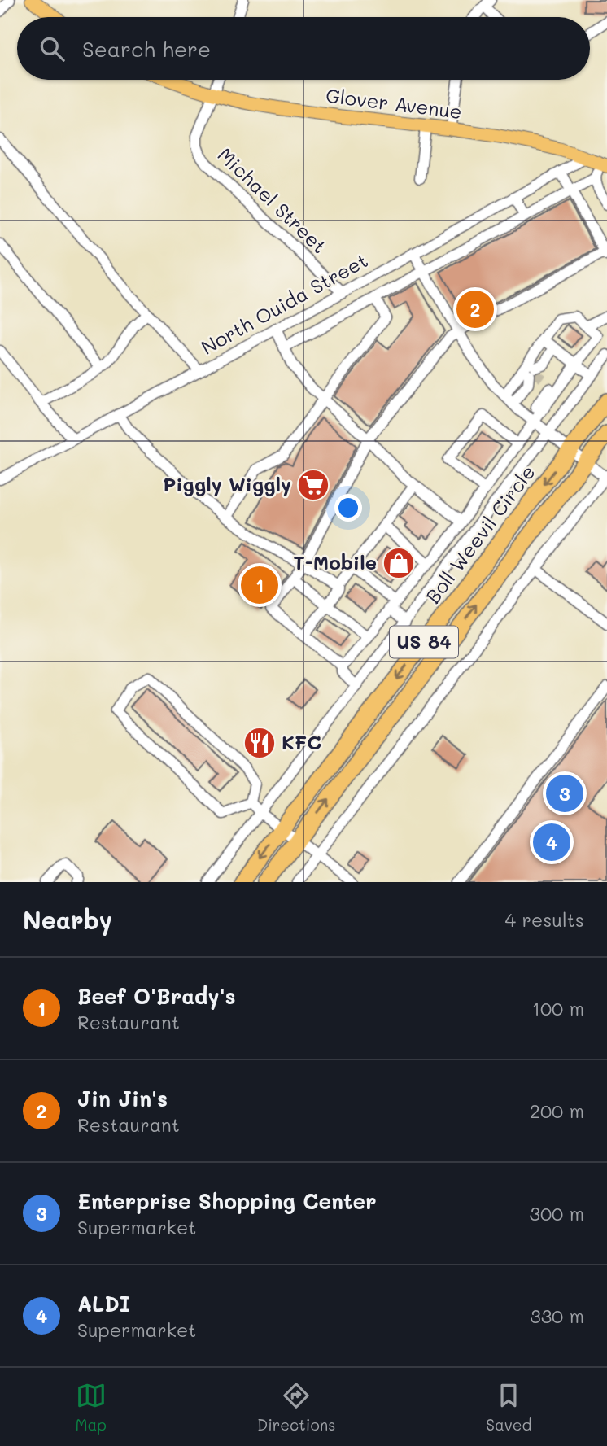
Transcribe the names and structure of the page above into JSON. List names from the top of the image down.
{
  "streets": {
    "highway": ["Boll Weevil Circle", "US 84"],
    "main road": ["Glover Avenue"],
    "street": ["Michael Street", "North Ouida Street"]
  },
  "crossings": [
    ["Glover Avenue", "Michael Street"],
    ["Glover Avenue", "North Ouida Street"],
    ["Michael Street", "North Ouida Street"]
  ],
  "places": {
    "supermarket": ["Piggly Wiggly"],
    "shop": ["T-Mobile"],
    "restaurant": ["KFC"]
  },
  "page": {
    "search": "Search here",
    "pins": [
      "2",
      "1",
      "3",
      "4"
    ],
    "heading": ["Nearby", "4 results"],
    "list": [
      {
        "mark": "1",
        "name": "Beef O'Brady's",
        "note": "Restaurant",
        "value": "100 m"
      },
      {
        "mark": "2",
        "name": "Jin Jin's",
        "note": "Restaurant",
        "value": "200 m"
      },
      {
        "mark": "3",
        "name": "Enterprise Shopping Center",
        "note": "Supermarket",
        "value": "300 m"
      },
      {
        "mark": "4",
        "name": "ALDI",
        "note": "Supermarket",
        "value": "330 m"
      }
    ],
    "nav": ["Map", "Directions", "Saved"]
  }
}
